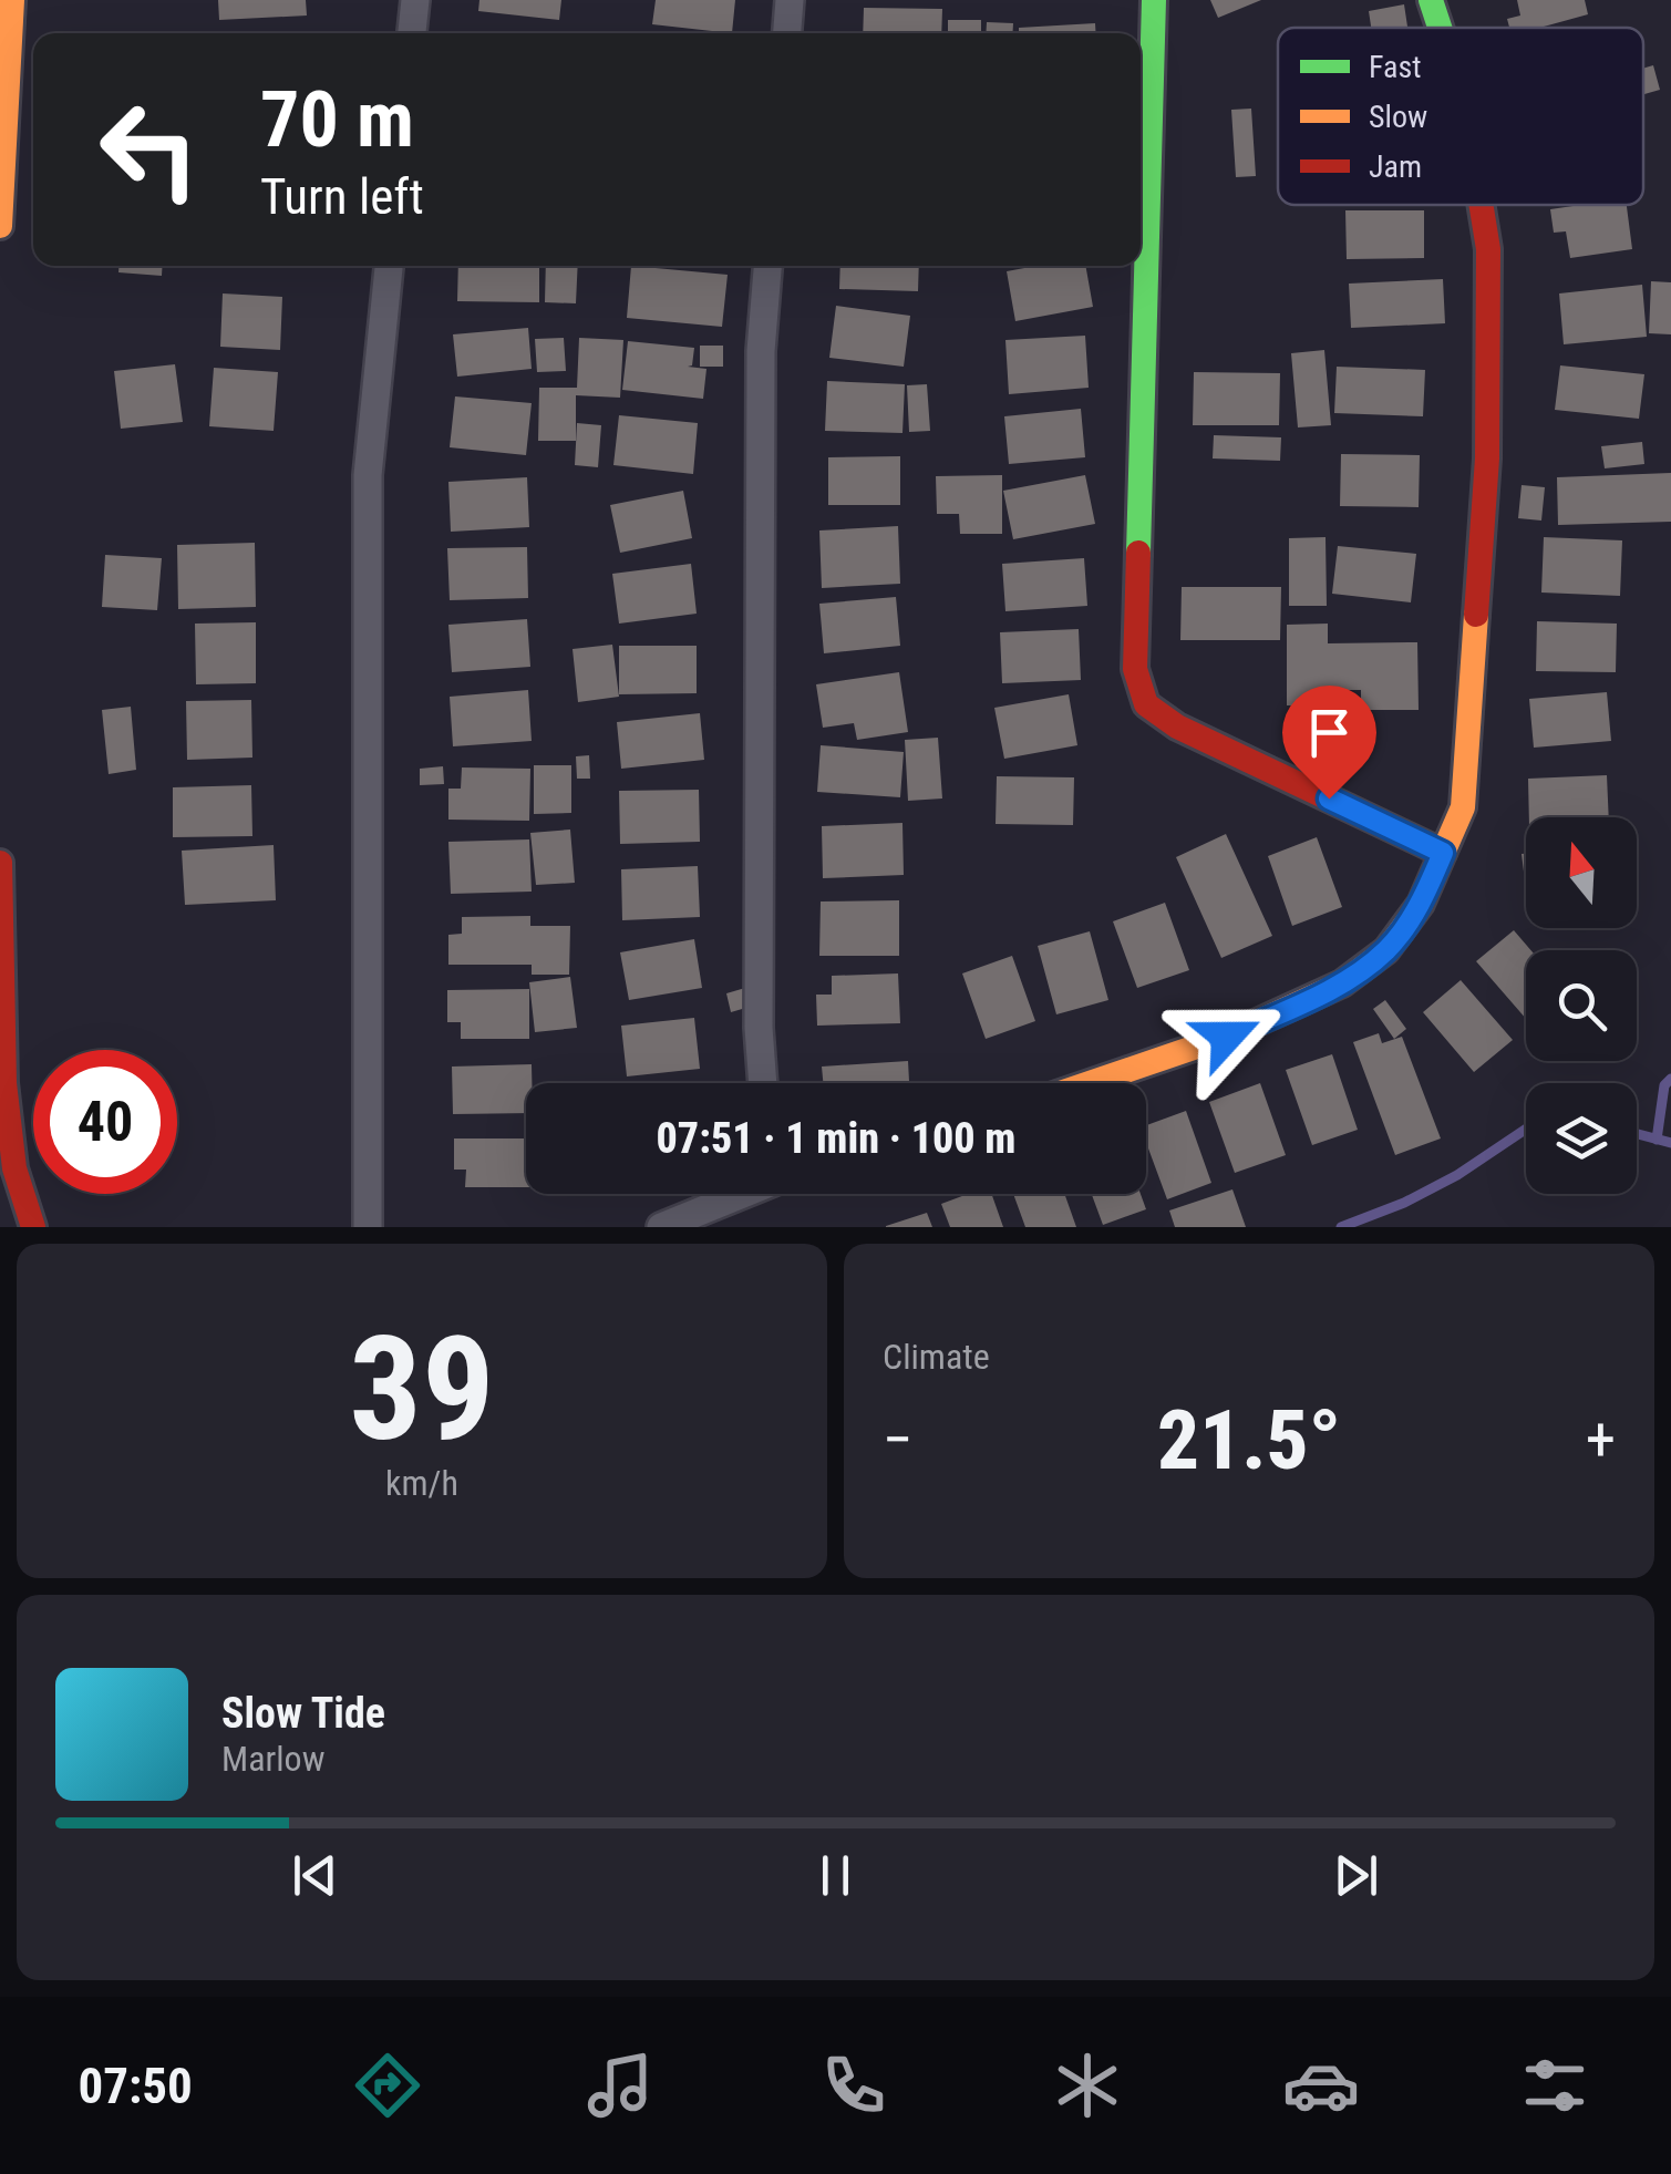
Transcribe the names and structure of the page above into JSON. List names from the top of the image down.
{
  "legend": ["Fast", "Slow", "Jam"],
  "north": "top",
  "page": {
    "turn": ["70 m", "Turn left"],
    "limit": "40",
    "trip": "07:51 · 1 min · 100 m",
    "tile": [
      ["39", "km/h"],
      "Climate"
    ],
    "heat": ["−", "21.5°", "+"],
    "song": ["Slow Tide", "Marlow"],
    "tabs": "07:50"
  }
}
